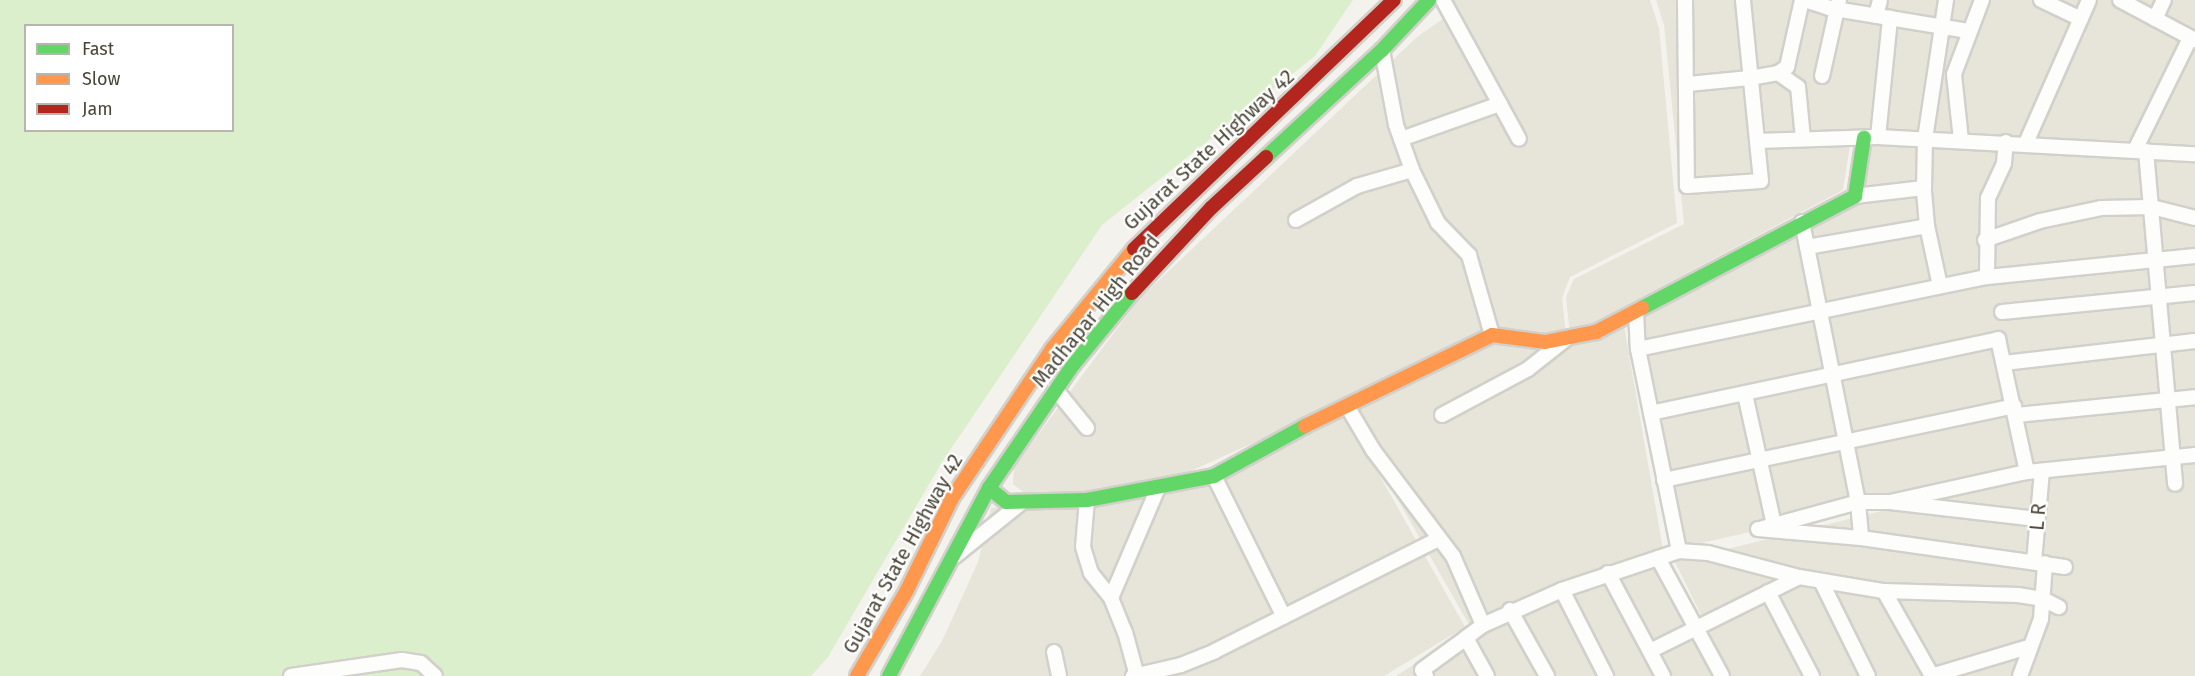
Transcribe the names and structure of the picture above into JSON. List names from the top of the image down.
{
  "streets": {
    "main road": ["Gujarat State Highway 42", "Madhapar High Road"],
    "street": ["L R"]
  },
  "legend": ["Fast", "Slow", "Jam"]
}
